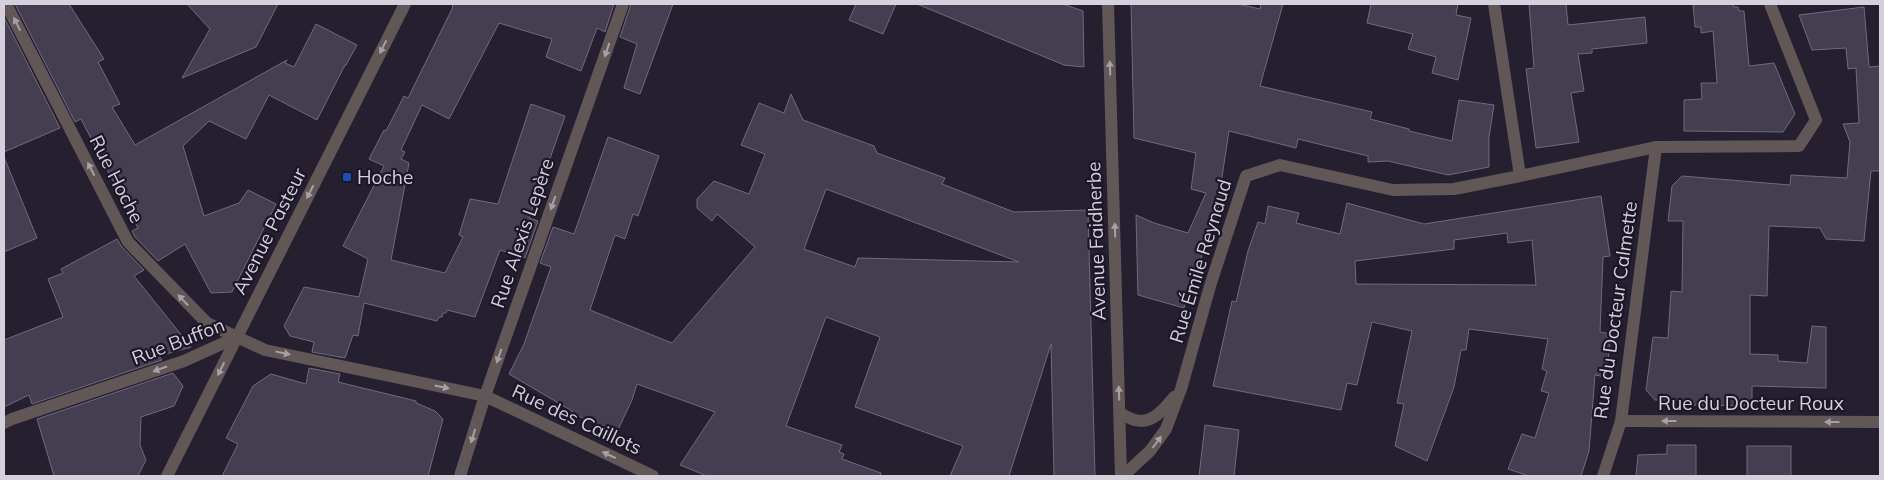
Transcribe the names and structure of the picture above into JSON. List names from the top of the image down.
{
  "streets": {
    "street": [
      "Rue Hoche",
      "Avenue Pasteur",
      "Rue Alexis Lepère",
      "Avenue Faidherbe",
      "Rue Émile Reynaud",
      "Rue du Docteur Calmette",
      "Rue Buffon",
      "Rue du Docteur Roux",
      "Rue des Caillots"
    ]
  },
  "crossings": [
    ["Rue Hoche", "Avenue Pasteur"],
    ["Rue Hoche", "Rue Buffon"],
    ["Avenue Pasteur", "Rue Buffon"],
    ["Rue Alexis Lepère", "Rue Buffon"],
    ["Rue Alexis Lepère", "Rue des Caillots"],
    ["Avenue Faidherbe", "Rue Émile Reynaud"],
    ["Rue du Docteur Calmette", "Rue du Docteur Roux"],
    ["Rue Buffon", "Rue des Caillots"]
  ],
  "one_way": [
    "Rue Hoche",
    "Avenue Pasteur",
    "Rue Alexis Lepère",
    "Avenue Faidherbe",
    "Rue du Docteur Roux",
    "Rue des Caillots"
  ],
  "places": {
    "transit": ["Hoche"]
  }
}
